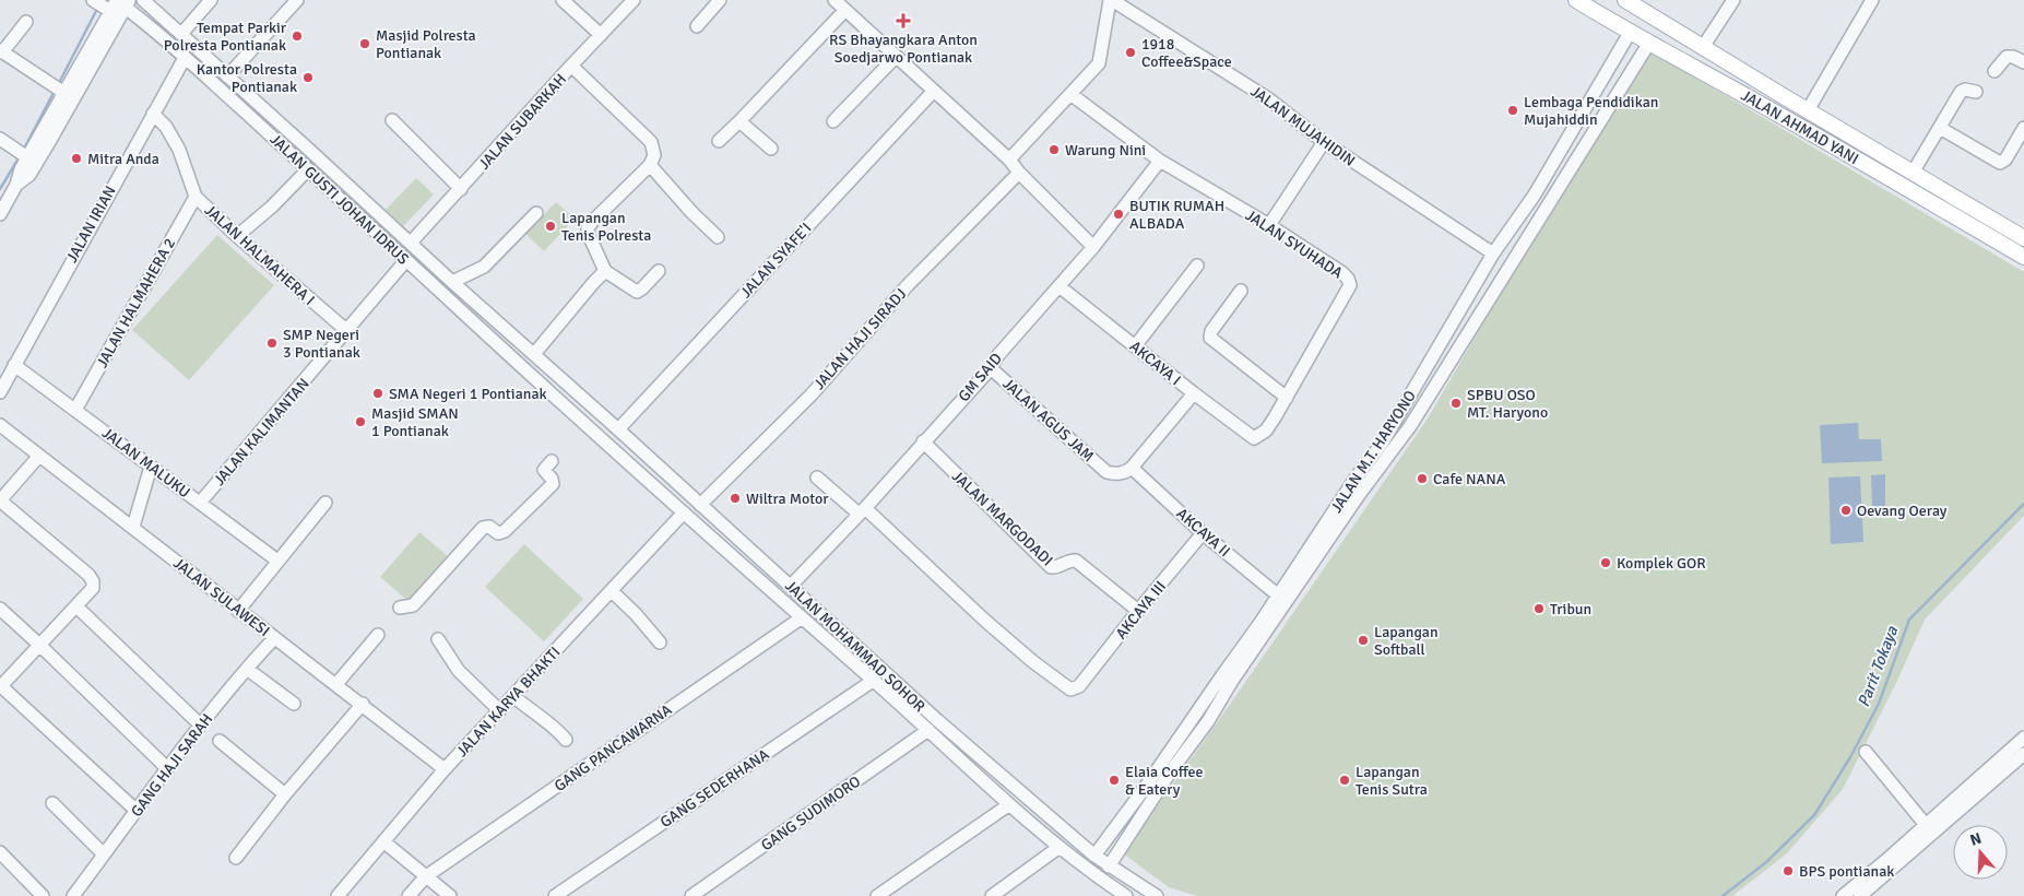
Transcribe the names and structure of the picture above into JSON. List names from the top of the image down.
{
  "streets": {
    "main road": ["JALAN AHMAD YANI"],
    "street": [
      "JALAN SUBARKAH",
      "JALAN MUJAHIDIN",
      "JALAN GUSTI JOHAN IDRUS",
      "JALAN IRIAN",
      "JALAN SYUHADA",
      "JALAN HALMAHERA I",
      "JALAN SYAFE'I",
      "JALAN HALMAHERA 2",
      "JALAN HAJI SIRADJ",
      "AKCAYA I",
      "GM SAID",
      "JALAN AGUS JAM",
      "JALAN KALIMANTAN",
      "JALAN M.T. HARYONO",
      "JALAN MALUKU",
      "JALAN MARGODADI",
      "AKCAYA II",
      "JALAN SULAWESI",
      "AKCAYA III",
      "JALAN MOHAMMAD SOHOR",
      "JALAN KARYA BHAKTI",
      "GANG PANCAWARNA",
      "GANG HAJI SARAH",
      "GANG SEDERHANA",
      "GANG SUDIMORO"
    ]
  },
  "crossings": [
    ["JALAN SUBARKAH", "JALAN GUSTI JOHAN IDRUS"],
    ["JALAN MUJAHIDIN", "JALAN M.T. HARYONO"],
    ["JALAN AHMAD YANI", "JALAN M.T. HARYONO"],
    ["JALAN GUSTI JOHAN IDRUS", "JALAN IRIAN"],
    ["JALAN GUSTI JOHAN IDRUS", "JALAN KALIMANTAN"],
    ["JALAN GUSTI JOHAN IDRUS", "JALAN MOHAMMAD SOHOR"],
    ["JALAN IRIAN", "JALAN HALMAHERA I"],
    ["JALAN IRIAN", "JALAN MALUKU"],
    ["JALAN SYUHADA", "AKCAYA I"],
    ["JALAN SYUHADA", "GM SAID"],
    ["JALAN HALMAHERA I", "JALAN HALMAHERA 2"],
    ["JALAN HALMAHERA I", "JALAN KALIMANTAN"],
    ["JALAN SYAFE'I", "JALAN MOHAMMAD SOHOR"],
    ["JALAN HALMAHERA 2", "JALAN MALUKU"],
    ["JALAN HAJI SIRADJ", "JALAN MOHAMMAD SOHOR"],
    ["AKCAYA I", "GM SAID"],
    ["GM SAID", "JALAN AGUS JAM"],
    ["GM SAID", "JALAN MARGODADI"],
    ["GM SAID", "AKCAYA III"],
    ["GM SAID", "JALAN MOHAMMAD SOHOR"],
    ["JALAN AGUS JAM", "AKCAYA II"],
    ["JALAN KALIMANTAN", "JALAN MALUKU"],
    ["JALAN M.T. HARYONO", "AKCAYA II"],
    ["JALAN M.T. HARYONO", "JALAN MOHAMMAD SOHOR"],
    ["JALAN MARGODADI", "AKCAYA III"],
    ["AKCAYA II", "AKCAYA III"],
    ["JALAN SULAWESI", "JALAN KARYA BHAKTI"],
    ["JALAN SULAWESI", "GANG HAJI SARAH"],
    ["JALAN MOHAMMAD SOHOR", "JALAN KARYA BHAKTI"],
    ["JALAN MOHAMMAD SOHOR", "GANG PANCAWARNA"],
    ["JALAN MOHAMMAD SOHOR", "GANG SEDERHANA"],
    ["JALAN MOHAMMAD SOHOR", "GANG SUDIMORO"]
  ],
  "water": ["Parit Tokaya"],
  "places": {
    "health": ["RS Bhayangkara Anton Soedjarwo Pontianak"],
    "other": [
      "Tempat Parkir Polresta Pontianak",
      "Masjid Polresta Pontianak",
      "1918 Coffee&Space",
      "Kantor Polresta Pontianak",
      "Lembaga Pendidikan Mujahiddin",
      "Warung Nini",
      "Mitra Anda",
      "BUTIK RUMAH ALBADA",
      "Lapangan Tenis Polresta",
      "SMP Negeri 3 Pontianak",
      "SMA Negeri 1 Pontianak",
      "SPBU OSO MT. Haryono",
      "Masjid SMAN 1 Pontianak",
      "Cafe NANA",
      "Wiltra Motor",
      "Oevang Oeray",
      "Komplek GOR",
      "Tribun",
      "Lapangan Softball",
      "Elaia Coffee & Eatery",
      "Lapangan Tenis Sutra",
      "BPS pontianak"
    ]
  },
  "north": "top"
}
